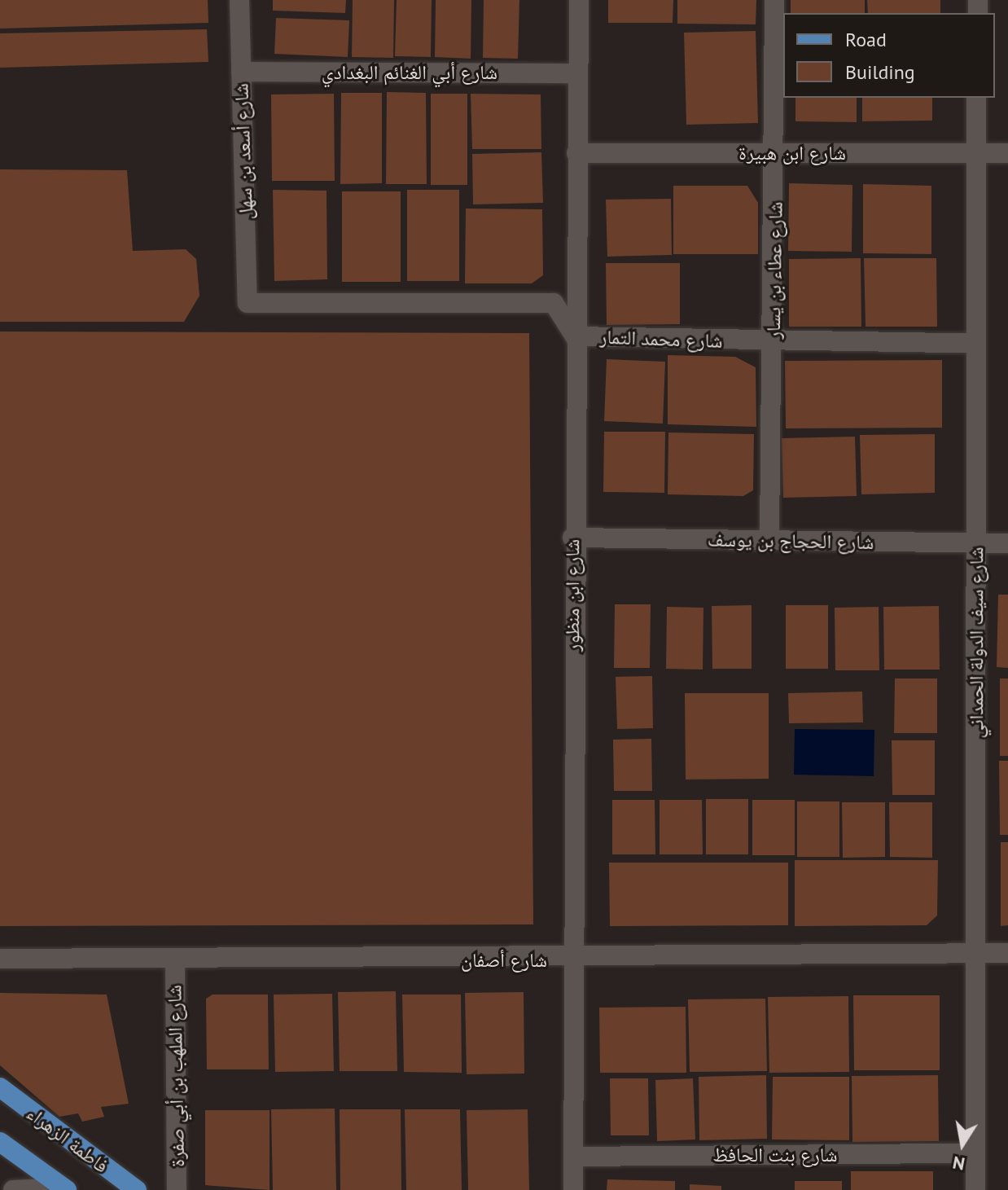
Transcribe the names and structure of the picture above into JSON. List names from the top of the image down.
{
  "streets": {
    "main road": ["فاطمة الزهراء"],
    "street": [
      "شارع أبي الغنائم البغدادي",
      "شارع أسعد بن سهل",
      "شارع ابن هبيرة",
      "شارع عطاء بن يسار",
      "شارع محمد التمار",
      "شارع الحجاج بن يوسف",
      "شارع ابن منظور",
      "شارع سيف الدولة الحمداني",
      "شارع أصفان",
      "شارع الملهب بن أبي صفرة",
      "شارع بنت الحافظ"
    ]
  },
  "crossings": [
    ["شارع أبي الغنائم البغدادي", "شارع أسعد بن سهل"],
    ["شارع أبي الغنائم البغدادي", "شارع ابن منظور"],
    ["شارع أسعد بن سهل", "شارع محمد التمار"],
    ["شارع ابن هبيرة", "شارع عطاء بن يسار"],
    ["شارع ابن هبيرة", "شارع ابن منظور"],
    ["شارع ابن هبيرة", "شارع سيف الدولة الحمداني"],
    ["شارع عطاء بن يسار", "شارع محمد التمار"],
    ["شارع عطاء بن يسار", "شارع الحجاج بن يوسف"],
    ["شارع محمد التمار", "شارع ابن منظور"],
    ["شارع محمد التمار", "شارع سيف الدولة الحمداني"],
    ["شارع الحجاج بن يوسف", "شارع ابن منظور"],
    ["شارع الحجاج بن يوسف", "شارع سيف الدولة الحمداني"],
    ["شارع ابن منظور", "شارع أصفان"],
    ["شارع ابن منظور", "شارع بنت الحافظ"],
    ["شارع سيف الدولة الحمداني", "شارع أصفان"],
    ["شارع سيف الدولة الحمداني", "شارع بنت الحافظ"],
    ["شارع أصفان", "شارع الملهب بن أبي صفرة"]
  ],
  "legend": ["Road", "Building"],
  "north": "bottom"
}
